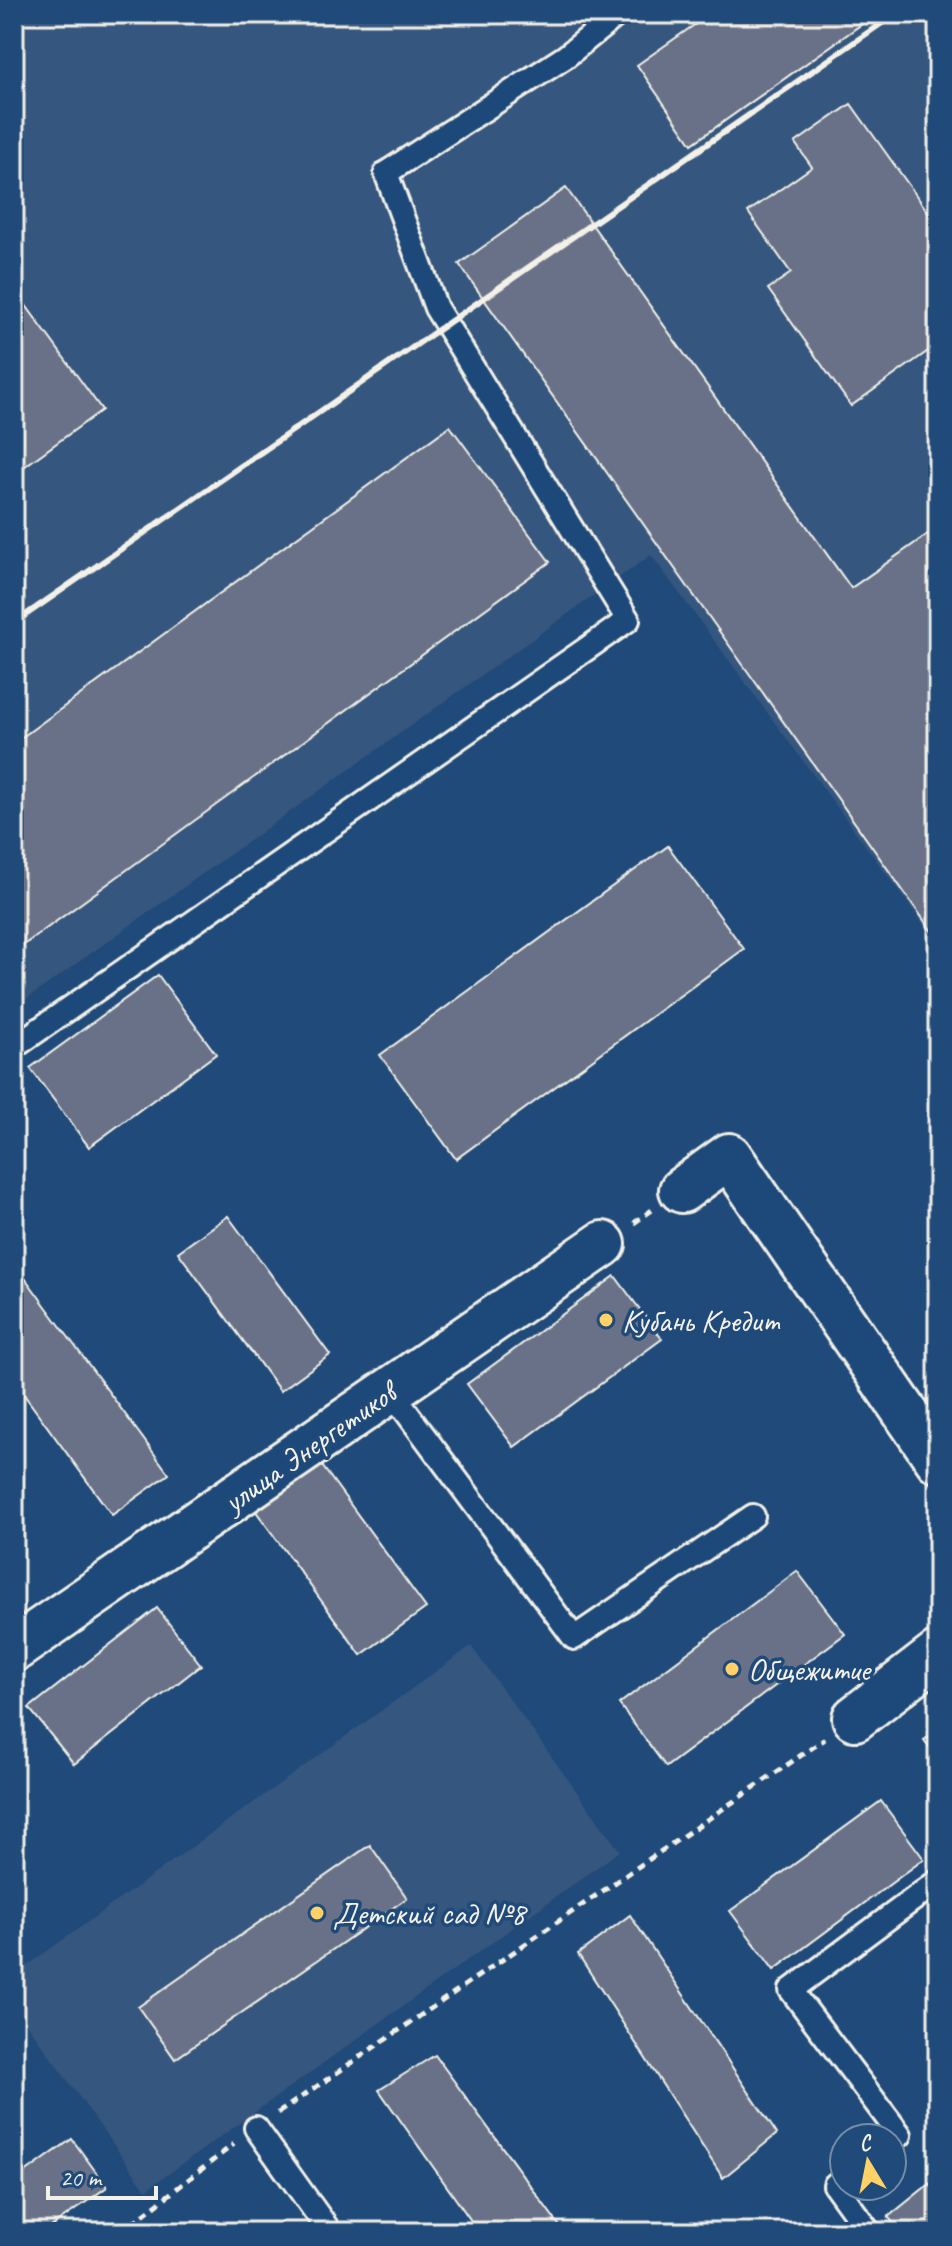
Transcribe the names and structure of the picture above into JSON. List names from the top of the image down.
{
  "streets": {
    "street": ["улица Энергетиков"]
  },
  "places": ["Кубань Кредит", "Общежитие", "Детский сад №8"],
  "scale_bar": "20 m",
  "north": "top"
}
